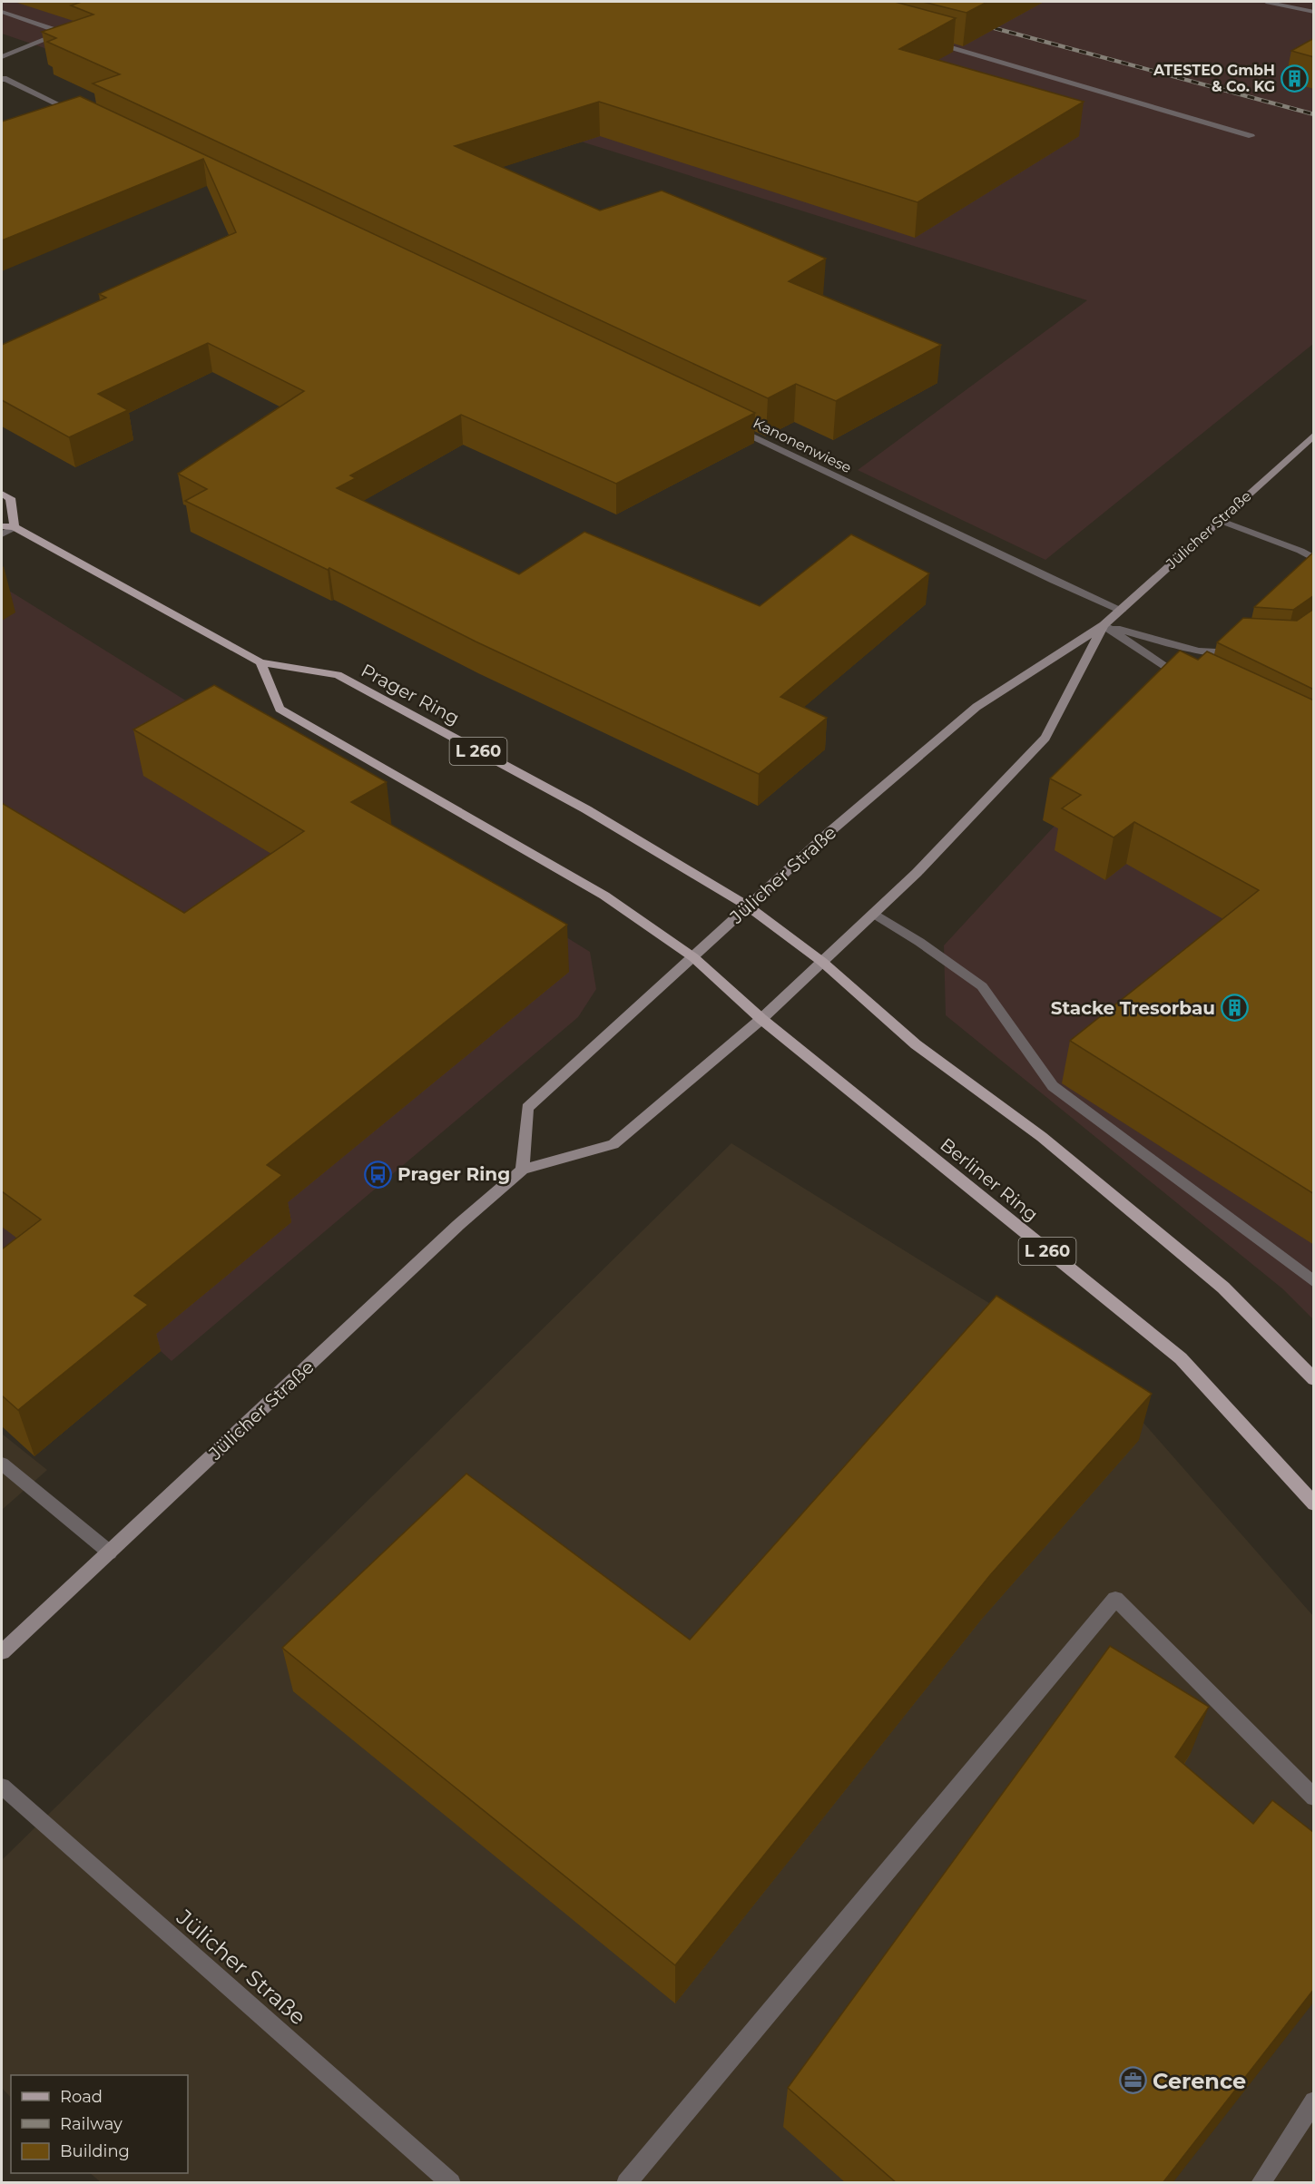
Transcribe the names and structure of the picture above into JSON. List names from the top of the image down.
{
  "streets": {
    "main road": [
      "Jülicher Straße",
      "Prager Ring",
      "L 260",
      "Berliner Ring"
    ],
    "street": ["Kanonenwiese"]
  },
  "crossings": [
    ["Kanonenwiese", "Jülicher Straße"],
    ["Jülicher Straße", "Prager Ring"],
    ["Jülicher Straße", "L 260"],
    ["Jülicher Straße", "Berliner Ring"],
    ["Prager Ring", "L 260"],
    ["L 260", "Berliner Ring"]
  ],
  "places": {
    "building": ["ATESTEO GmbH & Co. KG", "Stacke Tresorbau"],
    "bus stop": ["Prager Ring"],
    "office": ["Cerence"]
  },
  "legend": ["Road", "Railway", "Building"]
}
